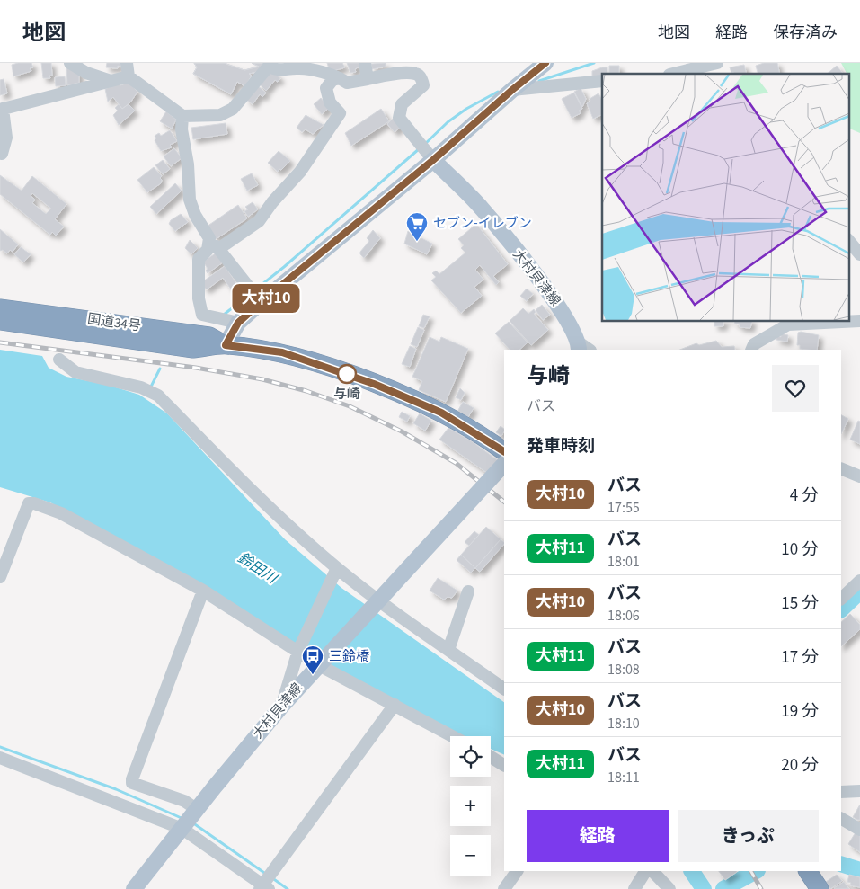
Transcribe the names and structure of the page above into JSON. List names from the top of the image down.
{
  "streets": {
    "highway": ["国道34号"],
    "main road": ["大村貝津線"]
  },
  "water": ["鈴田川"],
  "places": {
    "supermarket": ["セブン-イレブン"],
    "other": ["与崎"],
    "bus stop": ["三鈴橋"]
  },
  "lines": ["bus line 大村10"],
  "page": {
    "header": "地図",
    "nav": ["地図", "経路", "保存済み"],
    "on_map": "大村10",
    "heading": [
      ["与崎", "バス"],
      "発車時刻"
    ],
    "list": [
      {
        "mark": "大村10",
        "name": "バス",
        "note": "17:55",
        "value": "4 分"
      },
      {
        "mark": "大村11",
        "name": "バス",
        "note": "18:01",
        "value": "10 分"
      },
      {
        "mark": "大村10",
        "name": "バス",
        "note": "18:06",
        "value": "15 分"
      },
      {
        "mark": "大村11",
        "name": "バス",
        "note": "18:08",
        "value": "17 分"
      },
      {
        "mark": "大村10",
        "name": "バス",
        "note": "18:10",
        "value": "19 分"
      },
      {
        "mark": "大村11",
        "name": "バス",
        "note": "18:11",
        "value": "20 分"
      }
    ],
    "map_buttons": ["+", "−"],
    "buttons": ["経路", "きっぷ"]
  }
}
